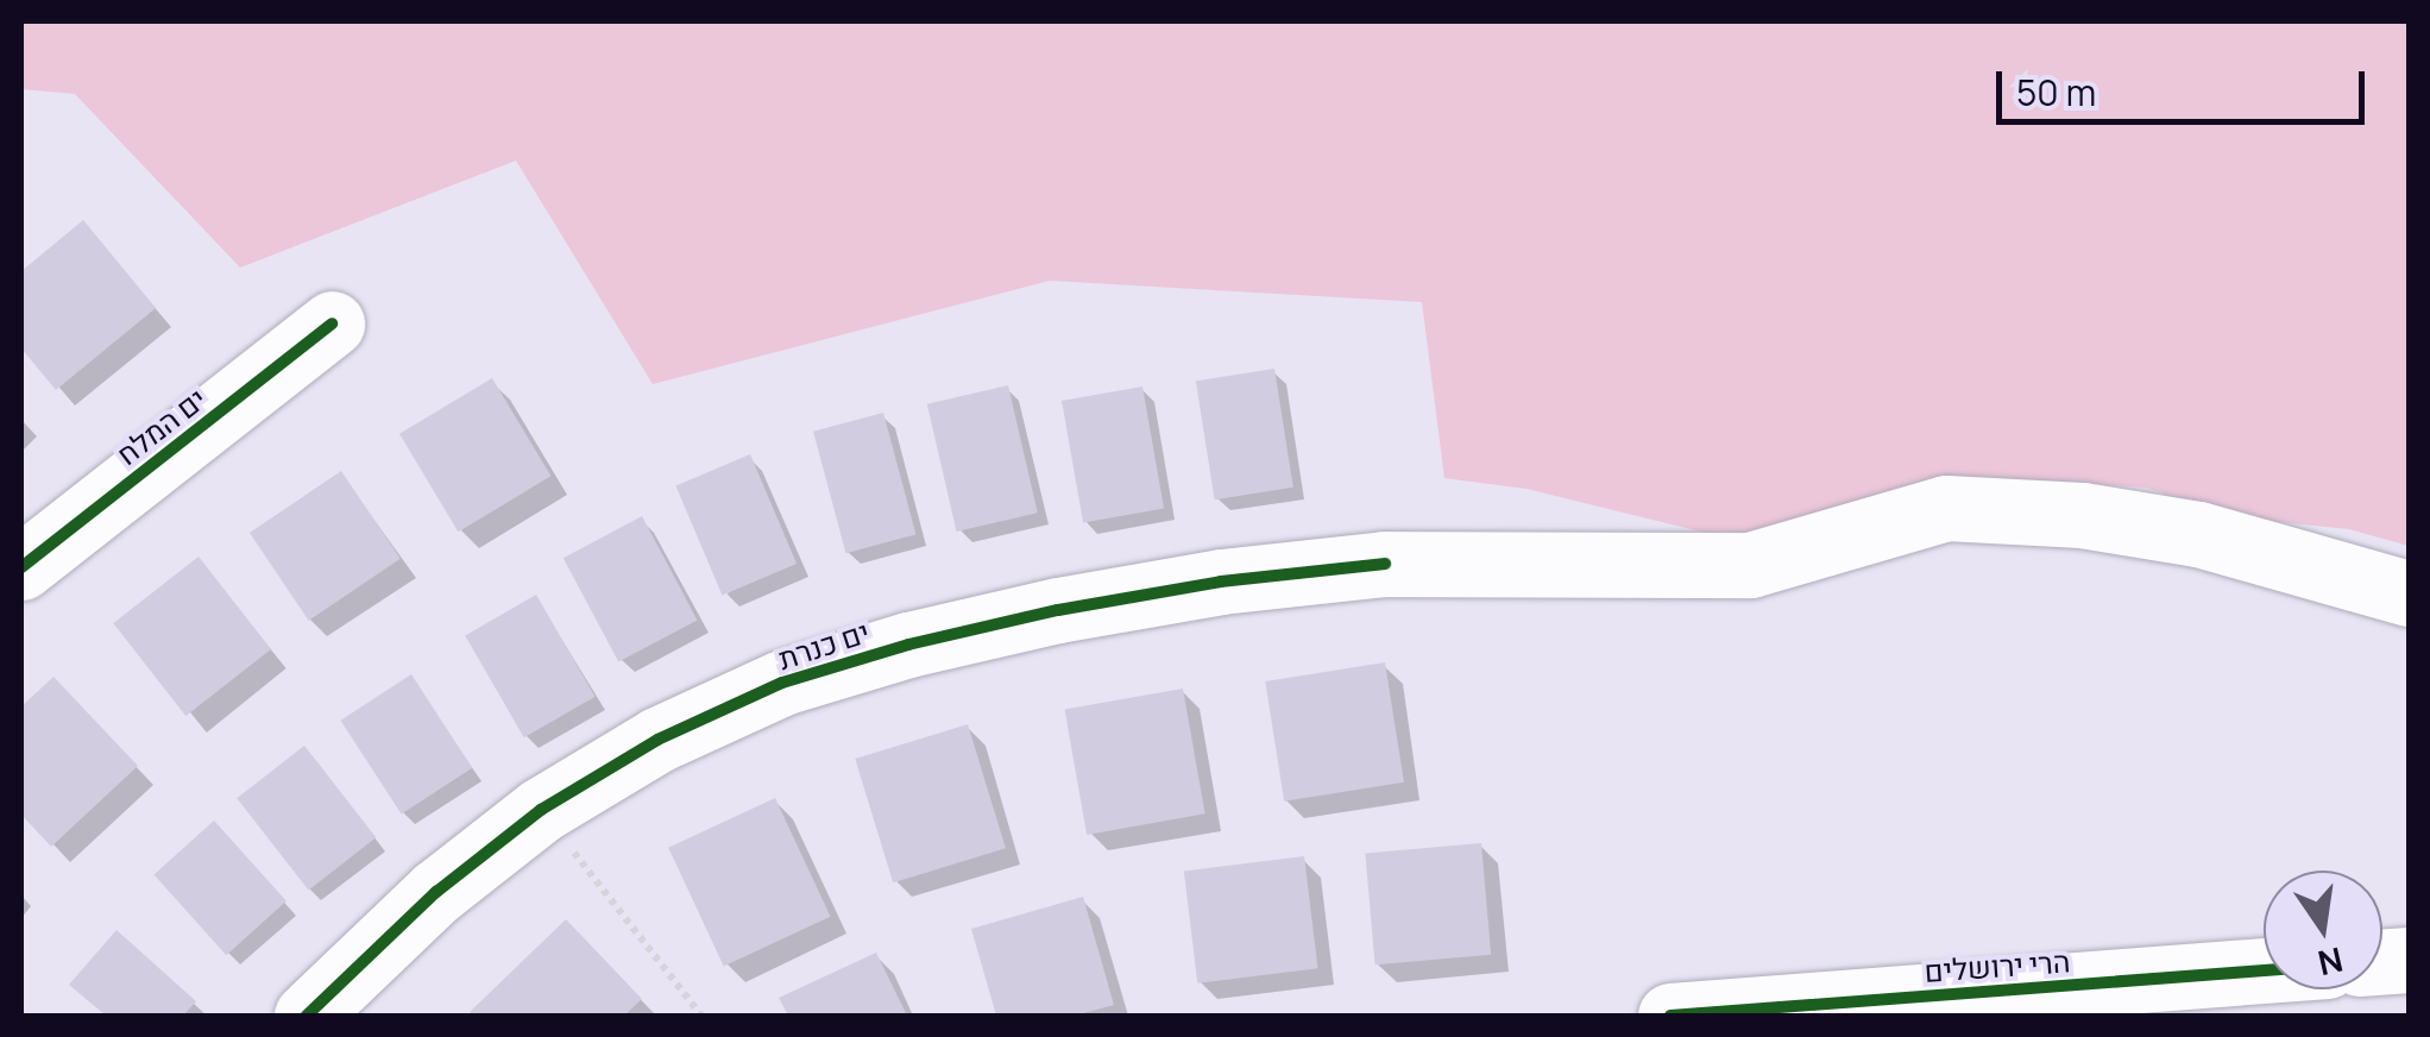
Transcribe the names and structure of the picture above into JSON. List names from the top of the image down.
{
  "streets": {
    "street": ["ים המלח", "ים כנרת", "הרי ירושלים"]
  },
  "scale_bar": "50 m",
  "north": "bottom"
}
